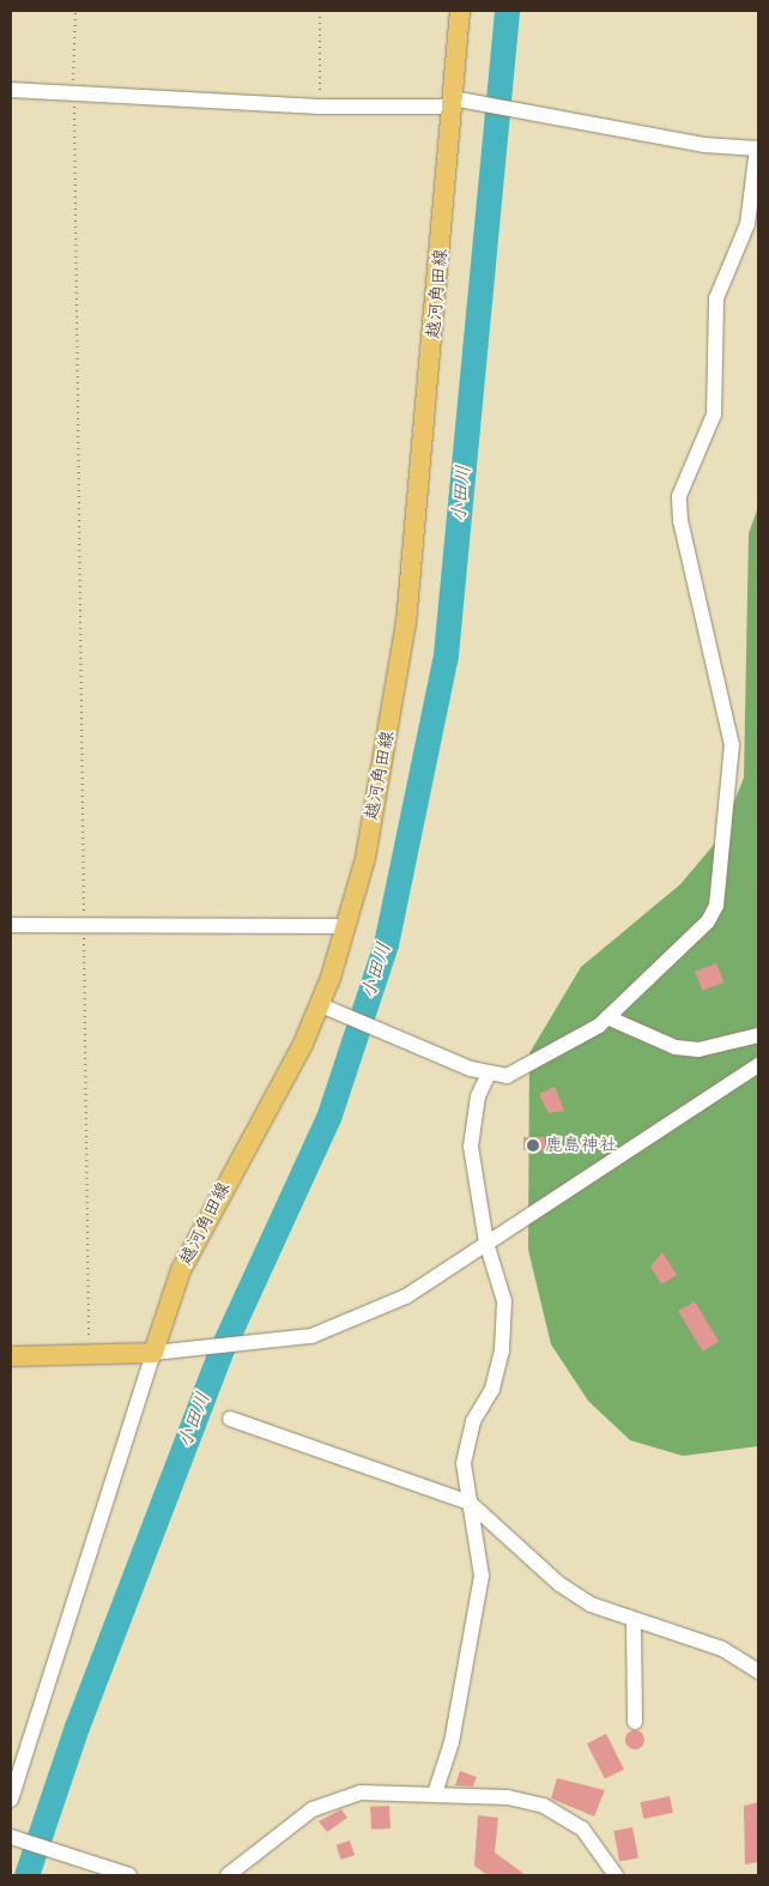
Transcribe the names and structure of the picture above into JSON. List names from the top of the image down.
{
  "streets": {
    "main road": ["越河角田線"]
  },
  "water": ["小田川"],
  "places": ["鹿島神社"]
}
